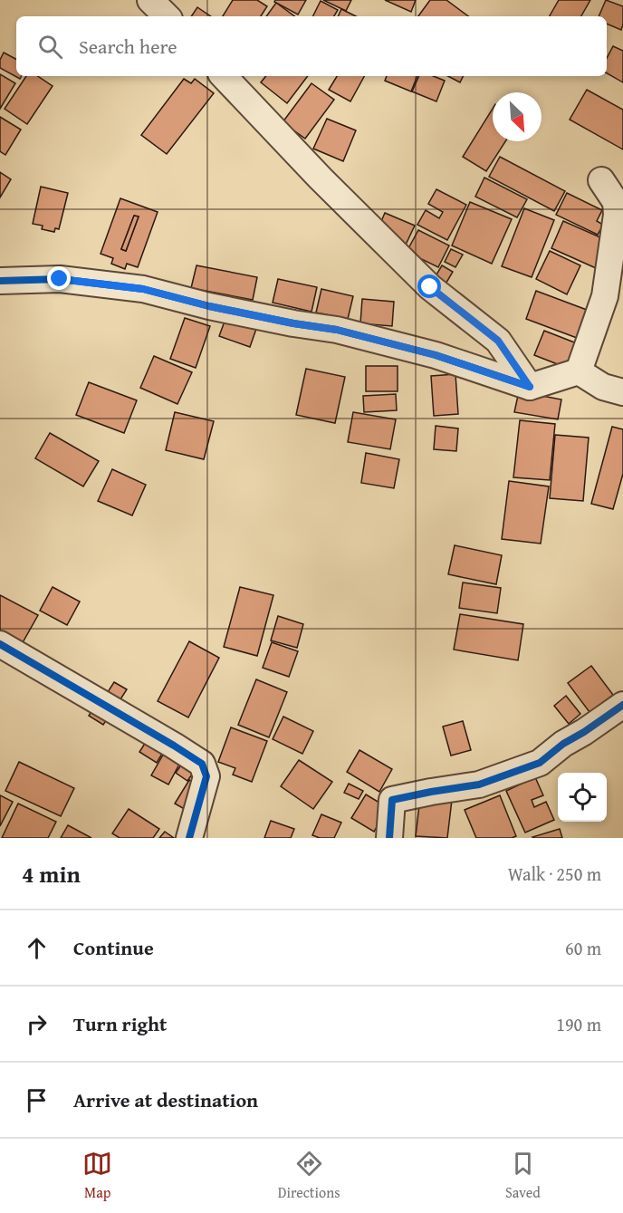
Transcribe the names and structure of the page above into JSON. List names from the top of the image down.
{
  "north": "bottom right",
  "page": {
    "search": "Search here",
    "heading": ["4 min", "Walk · 250 m"],
    "list": [
      ["Continue", "60 m"],
      ["Turn right", "190 m"],
      "Arrive at destination"
    ],
    "nav": ["Map", "Directions", "Saved"]
  }
}
